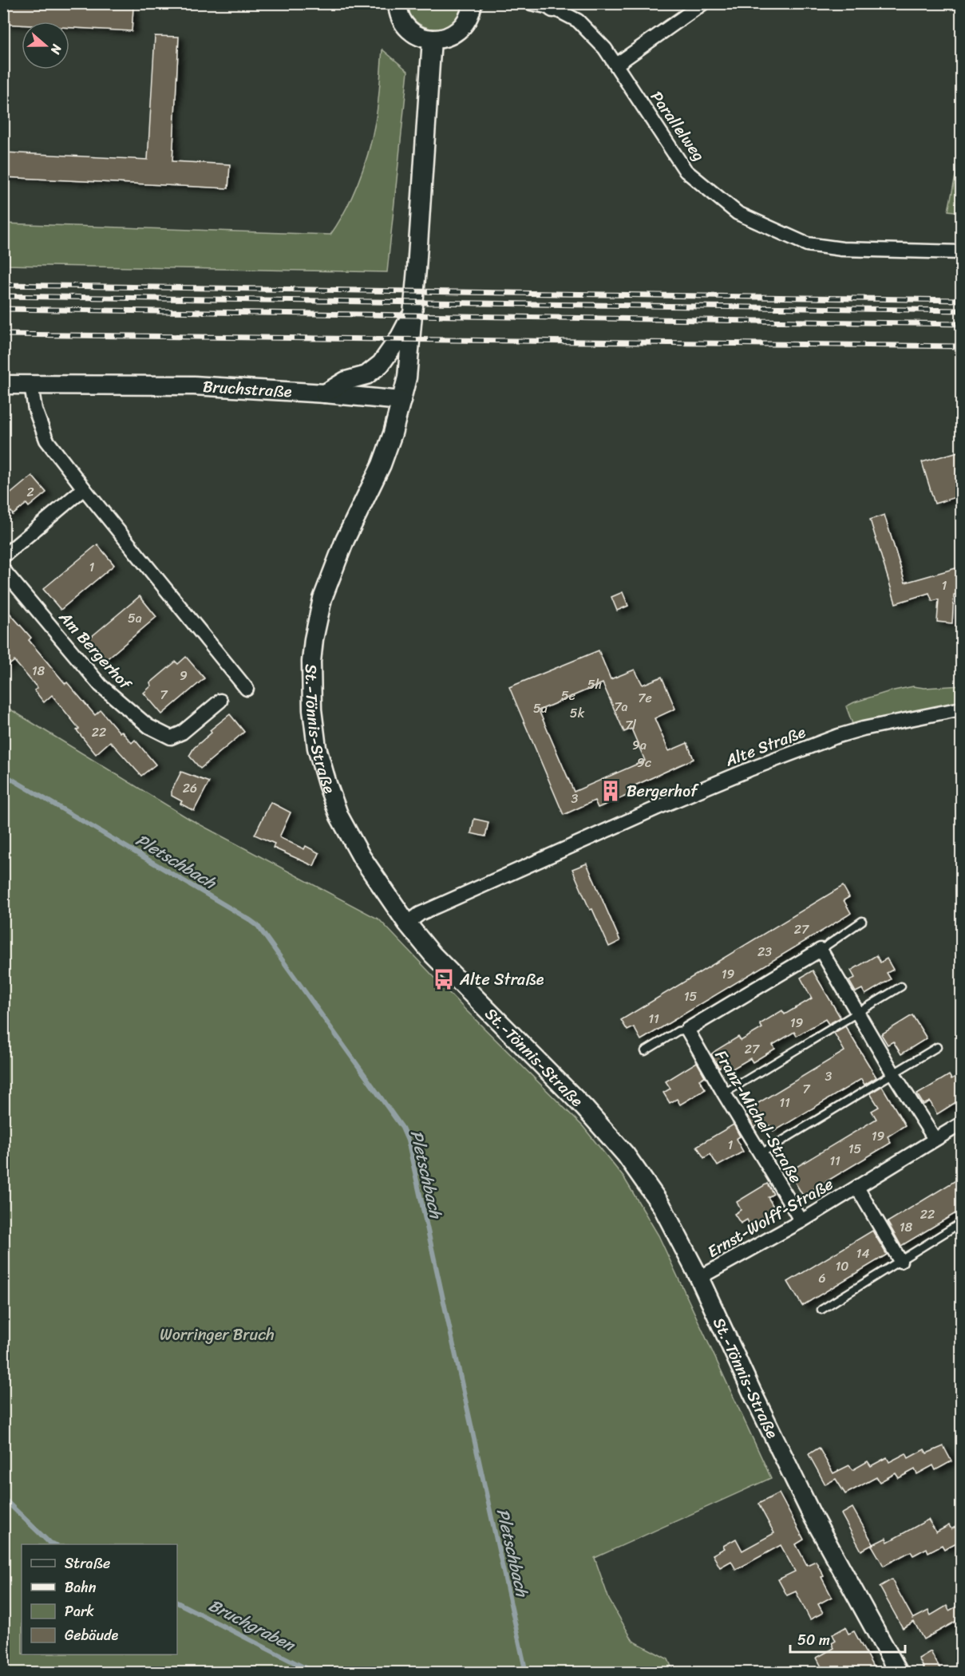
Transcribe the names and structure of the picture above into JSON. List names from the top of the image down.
{
  "streets": {
    "main road": ["Bruchstraße", "St.-Tönnis-Straße"],
    "street": [
      "Parallelweg",
      "Am Bergerhof",
      "Alte Straße",
      "Franz-Michel-Straße",
      "Ernst-Wolff-Straße"
    ]
  },
  "crossings": [
    ["Bruchstraße", "St.-Tönnis-Straße"],
    ["St.-Tönnis-Straße", "Alte Straße"],
    ["St.-Tönnis-Straße", "Ernst-Wolff-Straße"],
    ["Franz-Michel-Straße", "Ernst-Wolff-Straße"]
  ],
  "water": ["Pletschbach", "Bruchgraben"],
  "parks": ["Worringer Bruch"],
  "places": {
    "building": ["Bergerhof"],
    "bus stop": ["Alte Straße"]
  },
  "house_numbers": [
    "2",
    "1",
    "1",
    "5a",
    "18",
    "9",
    "5h",
    "7",
    "5e",
    "7e",
    "7a",
    "5a",
    "5k",
    "7l",
    "22",
    "9a",
    "9c",
    "26",
    "3",
    "27",
    "23",
    "19",
    "15",
    "11",
    "19",
    "27",
    "3",
    "7",
    "11",
    "19",
    "1",
    "15",
    "11",
    "22",
    "18",
    "14",
    "10",
    "6"
  ],
  "legend": [
    "Straße",
    "Bahn",
    "Park",
    "Gebäude"
  ],
  "scale_bar": "50 m",
  "north": "right"
}
